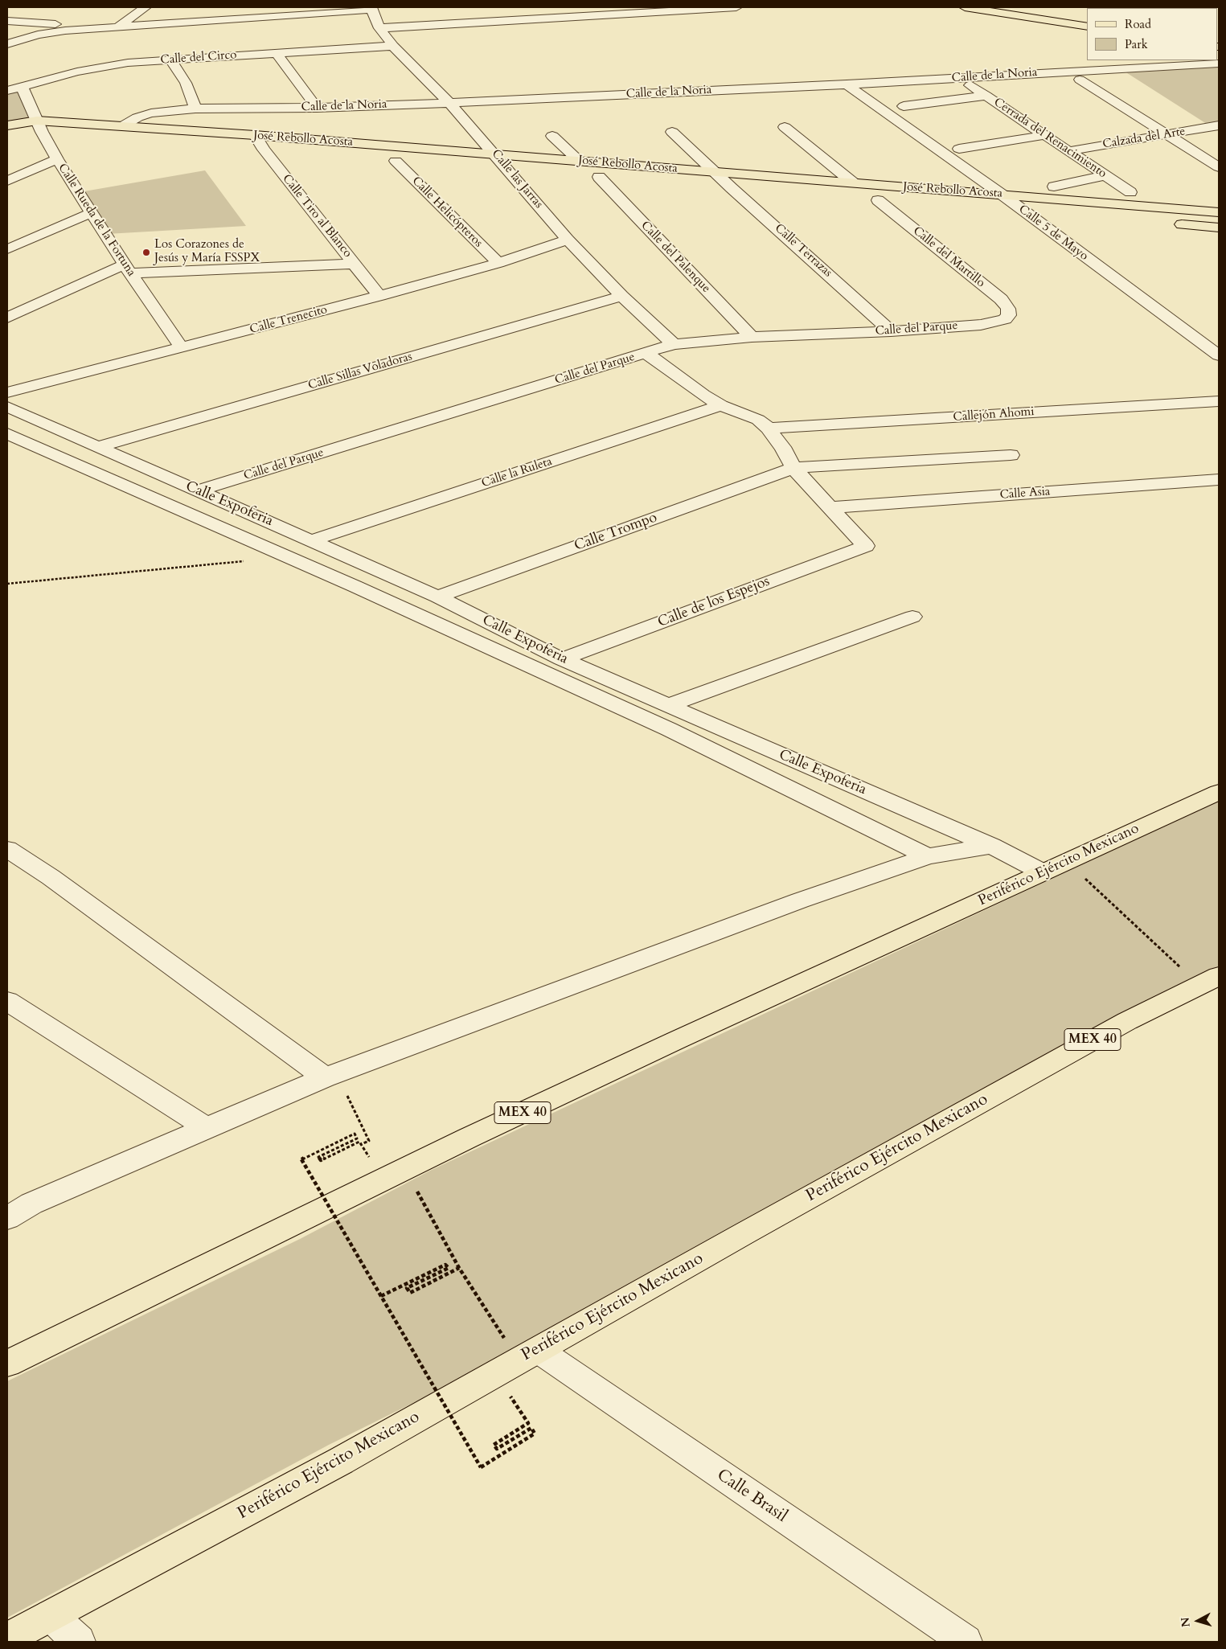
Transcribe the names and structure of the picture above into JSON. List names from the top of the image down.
{
  "streets": {
    "main road": ["José Rebollo Acosta", "Periférico Ejército Mexicano", "MEX 40"],
    "street": [
      "Calle del Circo",
      "Calle de la Noria",
      "Cerrada del Renacimiento",
      "Calzada del Arte",
      "Calle las Jarras",
      "Calle Helicópteros",
      "Calle Tiro al Blanco",
      "Calle Rueda de la Fortuna",
      "Calle 5 de Mayo",
      "Calle Terrazas",
      "Calle del Palenque",
      "Calle del Martillo",
      "Calle Trenecito",
      "Calle del Parque",
      "Calle Sillas Voladoras",
      "Callejón Ahomi",
      "Calle la Ruleta",
      "Calle Asia",
      "Calle Expoferia",
      "Calle Trompo",
      "Calle de los Espejos",
      "Calle Brasil"
    ]
  },
  "crossings": [
    ["Calle del Circo", "Calle las Jarras"],
    ["Calle del Circo", "Calle Rueda de la Fortuna"],
    ["Calle de la Noria", "José Rebollo Acosta"],
    ["Calle de la Noria", "Calle las Jarras"],
    ["Calle de la Noria", "Calle 5 de Mayo"],
    ["Cerrada del Renacimiento", "Calzada del Arte"],
    ["José Rebollo Acosta", "Calle las Jarras"],
    ["José Rebollo Acosta", "Calle Tiro al Blanco"],
    ["José Rebollo Acosta", "Calle Rueda de la Fortuna"],
    ["José Rebollo Acosta", "Calle 5 de Mayo"],
    ["José Rebollo Acosta", "Calle Terrazas"],
    ["José Rebollo Acosta", "Calle del Palenque"],
    ["José Rebollo Acosta", "Calle del Martillo"],
    ["Calle las Jarras", "Calle Trenecito"],
    ["Calle las Jarras", "Calle del Parque"],
    ["Calle las Jarras", "Calle Sillas Voladoras"],
    ["Calle Helicópteros", "Calle Trenecito"],
    ["Calle Tiro al Blanco", "Calle Trenecito"],
    ["Calle Rueda de la Fortuna", "Calle Trenecito"],
    ["Calle Terrazas", "Calle del Parque"],
    ["Calle del Palenque", "Calle del Parque"],
    ["Calle del Martillo", "Calle del Parque"],
    ["Calle del Parque", "Calle Expoferia"],
    ["Calle Sillas Voladoras", "Calle Expoferia"],
    ["Calle la Ruleta", "Calle Expoferia"],
    ["Calle Asia", "Calle de los Espejos"],
    ["Calle Expoferia", "Calle Trompo"],
    ["Calle Expoferia", "Calle de los Espejos"],
    ["Calle Expoferia", "Periférico Ejército Mexicano"],
    ["Periférico Ejército Mexicano", "Calle Brasil"]
  ],
  "places": ["Los Corazones de Jesús y María FSSPX"],
  "legend": ["Road", "Park"],
  "north": "left"
}
